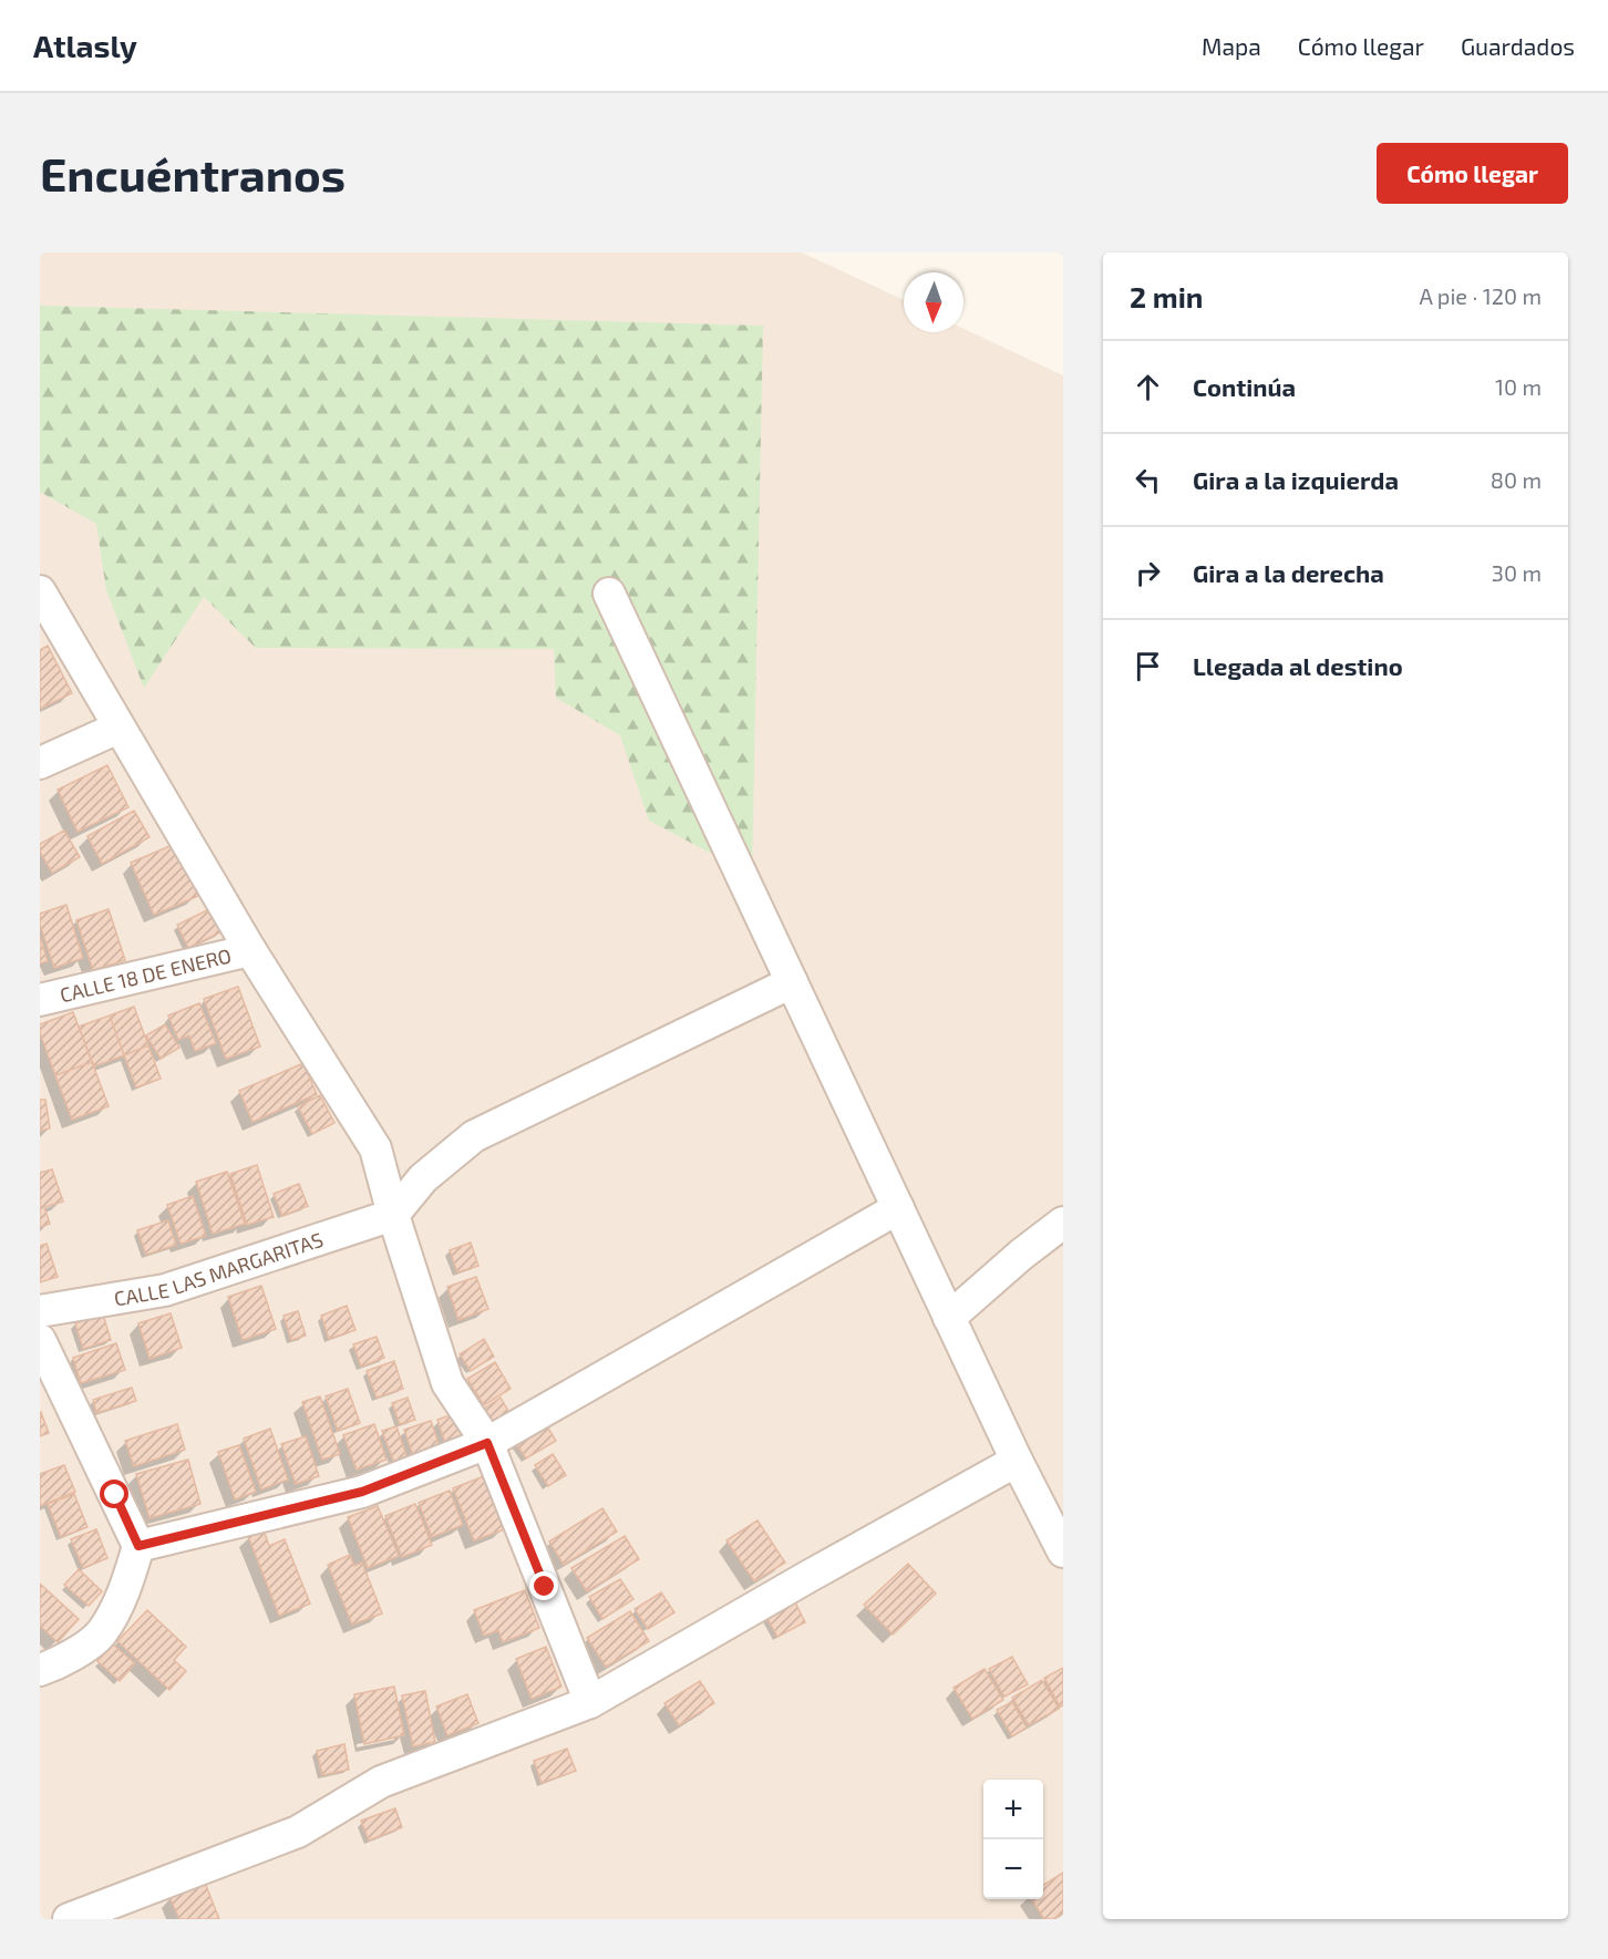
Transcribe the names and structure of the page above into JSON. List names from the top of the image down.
{
  "streets": {
    "street": ["CALLE 18 DE ENERO", "CALLE LAS MARGARITAS"]
  },
  "north": "bottom",
  "page": {
    "header": "Atlasly",
    "nav": ["Mapa", "Cómo llegar", "Guardados"],
    "buttons": "Cómo llegar",
    "title": "Encuéntranos",
    "heading": ["2 min", "A pie · 120 m"],
    "list": [
      ["Continúa", "10 m"],
      ["Gira a la izquierda", "80 m"],
      ["Gira a la derecha", "30 m"],
      "Llegada al destino"
    ],
    "map_buttons": ["+", "−"]
  }
}
